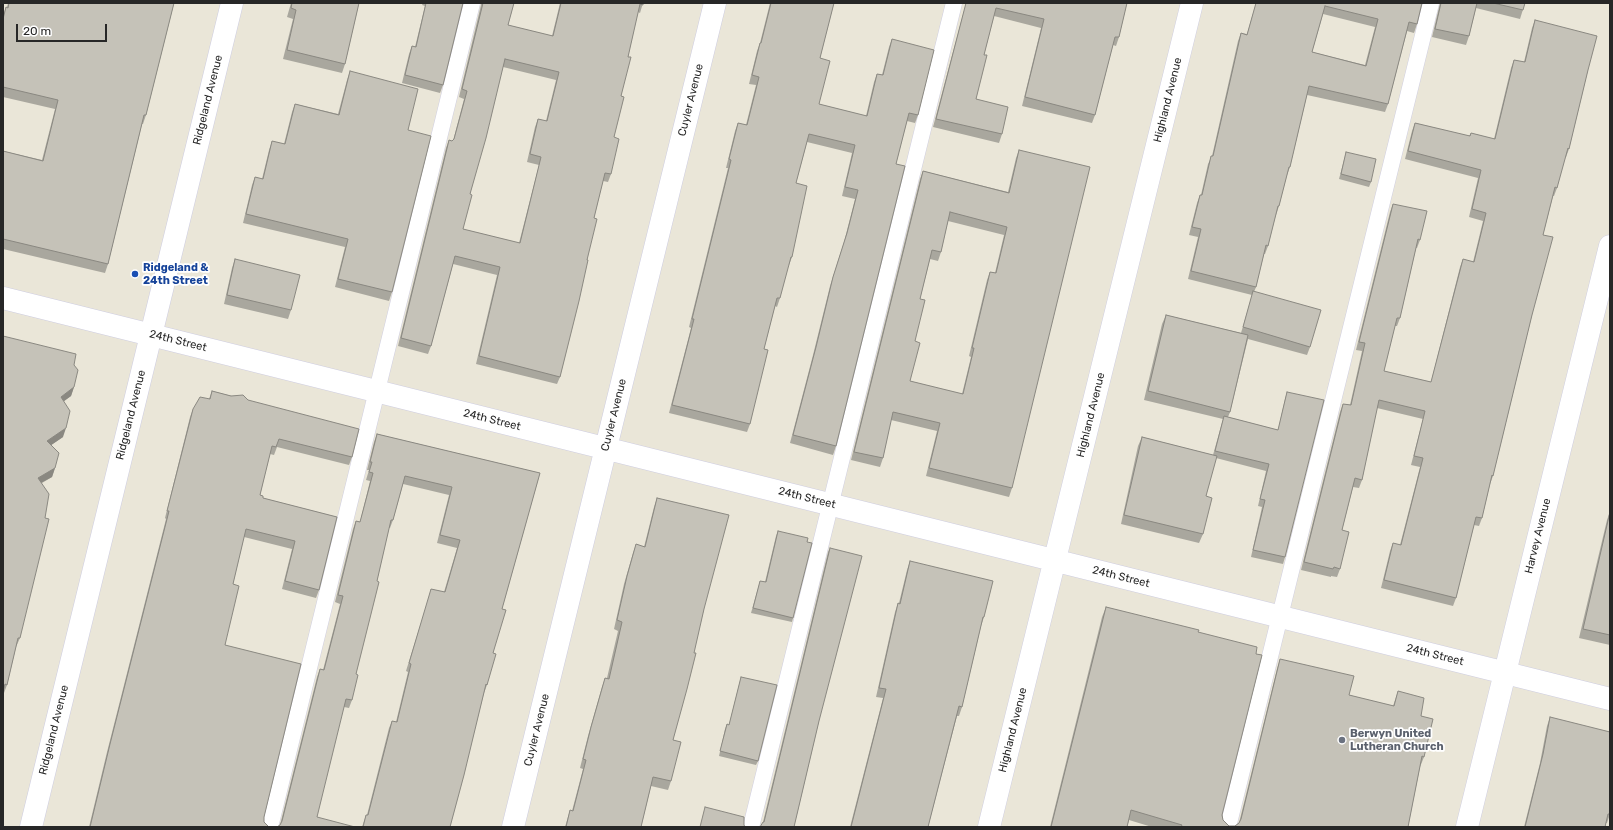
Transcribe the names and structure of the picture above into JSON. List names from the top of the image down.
{
  "streets": {
    "street": [
      "Ridgeland Avenue",
      "Cuyler Avenue",
      "Highland Avenue",
      "24th Street",
      "Harvey Avenue"
    ]
  },
  "crossings": [
    ["Ridgeland Avenue", "24th Street"],
    ["Cuyler Avenue", "24th Street"],
    ["Highland Avenue", "24th Street"],
    ["24th Street", "Harvey Avenue"]
  ],
  "places": ["Ridgeland & 24th Street", "Berwyn United Lutheran Church"],
  "scale_bar": "20 m"
}
